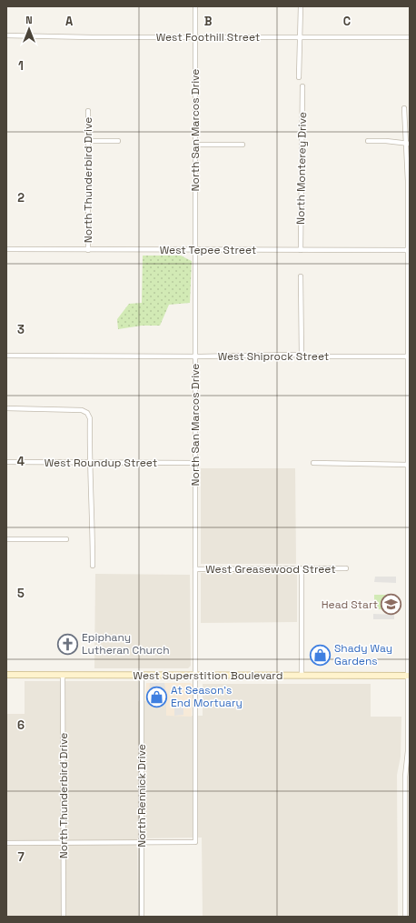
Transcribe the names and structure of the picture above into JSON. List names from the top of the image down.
{
  "streets": {
    "main road": ["West Superstition Boulevard"],
    "street": [
      "West Foothill Street",
      "North San Marcos Drive",
      "North Monterey Drive",
      "North Thunderbird Drive",
      "West Tepee Street",
      "West Shiprock Street",
      "West Roundup Street",
      "West Greasewood Street",
      "North Rennick Drive"
    ]
  },
  "crossings": [
    ["West Foothill Street", "North San Marcos Drive"],
    ["North San Marcos Drive", "West Tepee Street"],
    ["North San Marcos Drive", "West Shiprock Street"],
    ["North San Marcos Drive", "West Roundup Street"],
    ["North San Marcos Drive", "West Greasewood Street"],
    ["North San Marcos Drive", "West Superstition Boulevard"],
    ["North San Marcos Drive", "North Rennick Drive"],
    ["North Monterey Drive", "West Tepee Street"],
    ["North Thunderbird Drive", "West Tepee Street"],
    ["North Thunderbird Drive", "West Superstition Boulevard"],
    ["West Superstition Boulevard", "North Rennick Drive"]
  ],
  "places": {
    "school or university": ["Head Start"],
    "church": ["Epiphany Lutheran Church"],
    "shop": ["Shady Way Gardens", "At Season's End Mortuary"]
  },
  "north": "top",
  "grid": {
    "columns": ["A", "B", "C"],
    "rows": [
      "1",
      "2",
      "3",
      "4",
      "5",
      "6",
      "7"
    ]
  }
}
